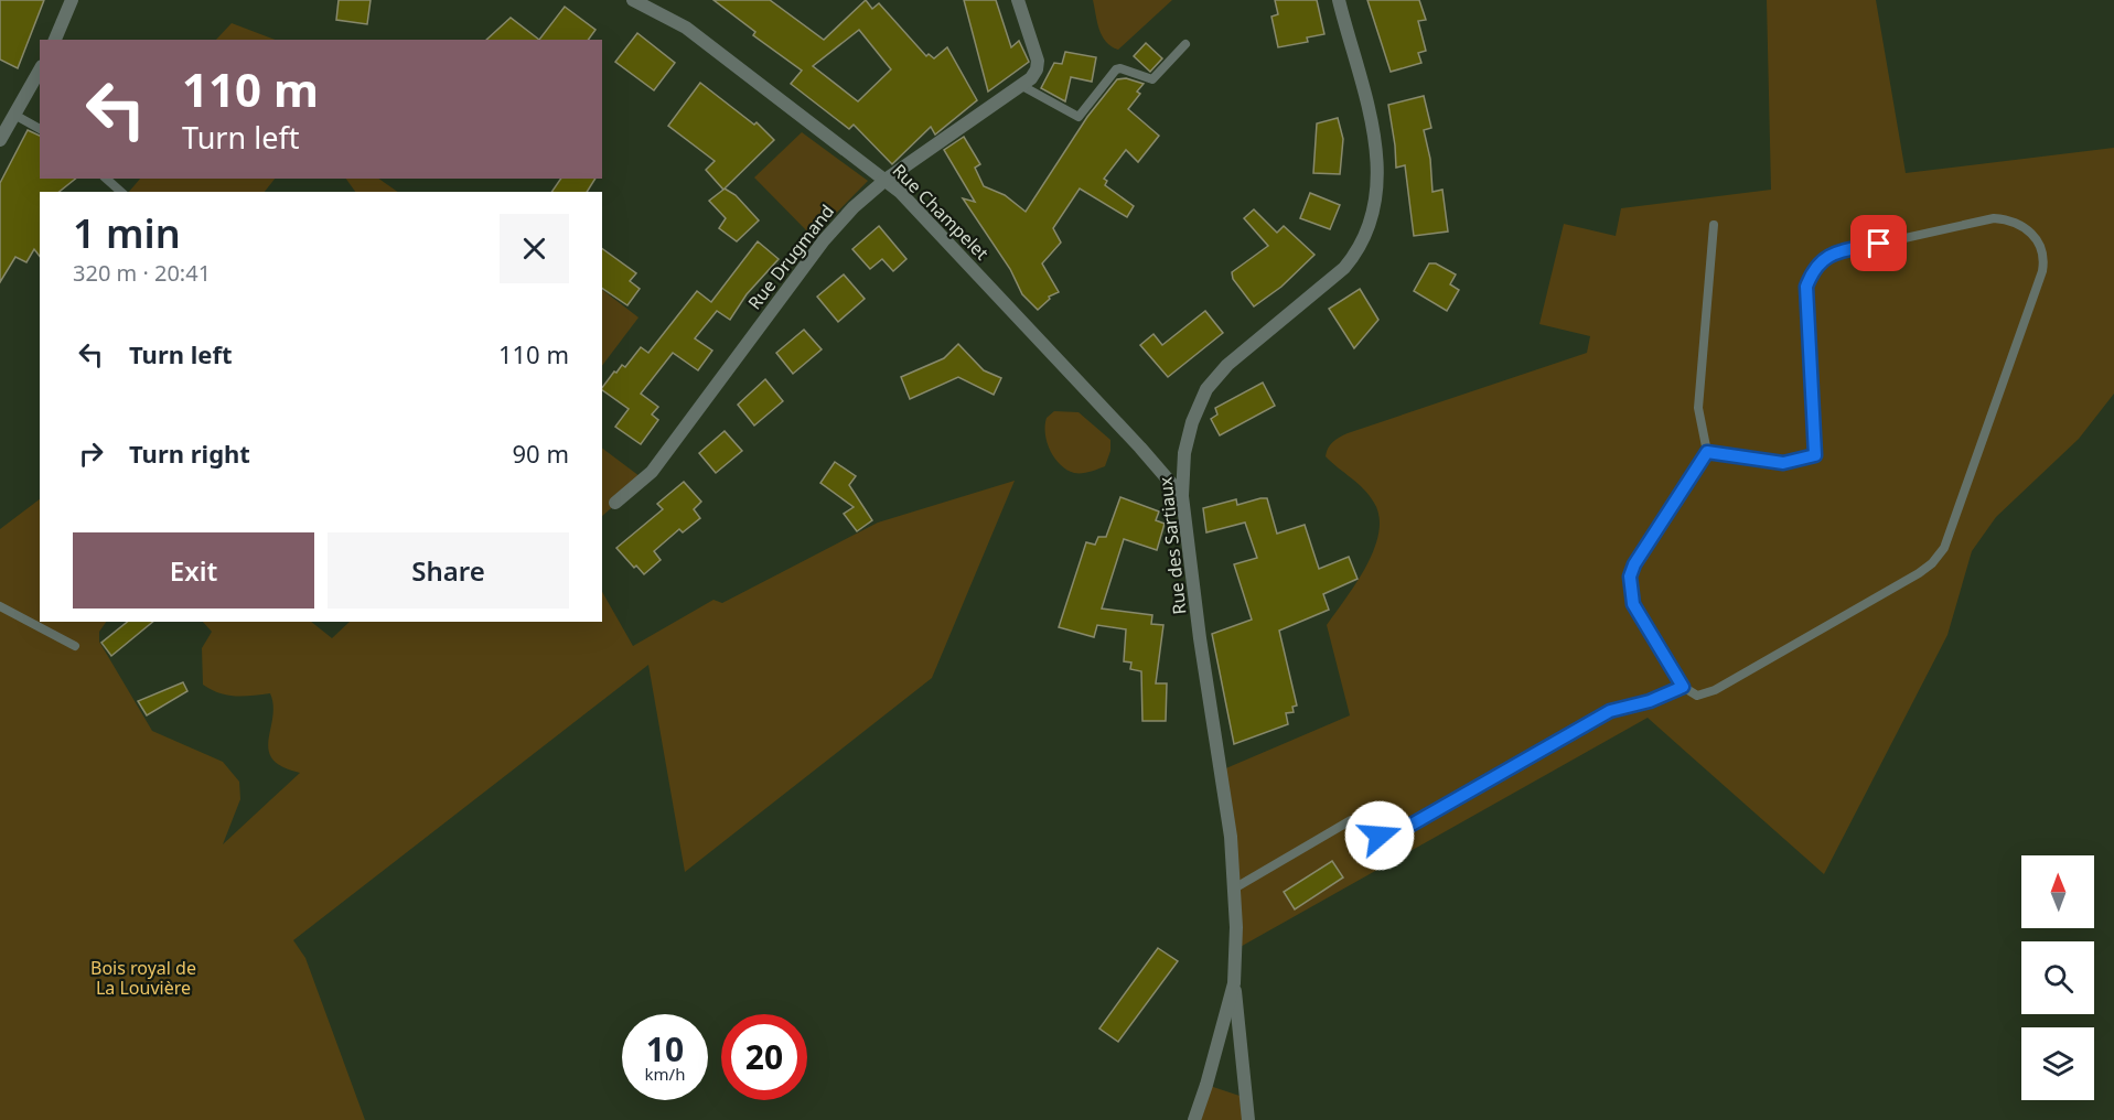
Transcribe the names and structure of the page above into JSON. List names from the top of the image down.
{
  "streets": {
    "street": ["Rue Champelet", "Rue Drugmand", "Rue des Sartiaux"]
  },
  "crossings": [
    ["Rue Champelet", "Rue Drugmand"],
    ["Rue Champelet", "Rue des Sartiaux"]
  ],
  "parks": ["Bois royal de La Louvière"],
  "north": "top",
  "page": {
    "turn": ["110 m", "Turn left"],
    "heading": ["1 min", "320 m · 20:41"],
    "list": [
      {
        "name": "Turn left",
        "value": "110 m"
      },
      {
        "name": "Turn right",
        "value": "90 m"
      }
    ],
    "buttons": ["Exit", "Share"],
    "speed": "10 km/h",
    "limit": "20"
  }
}
